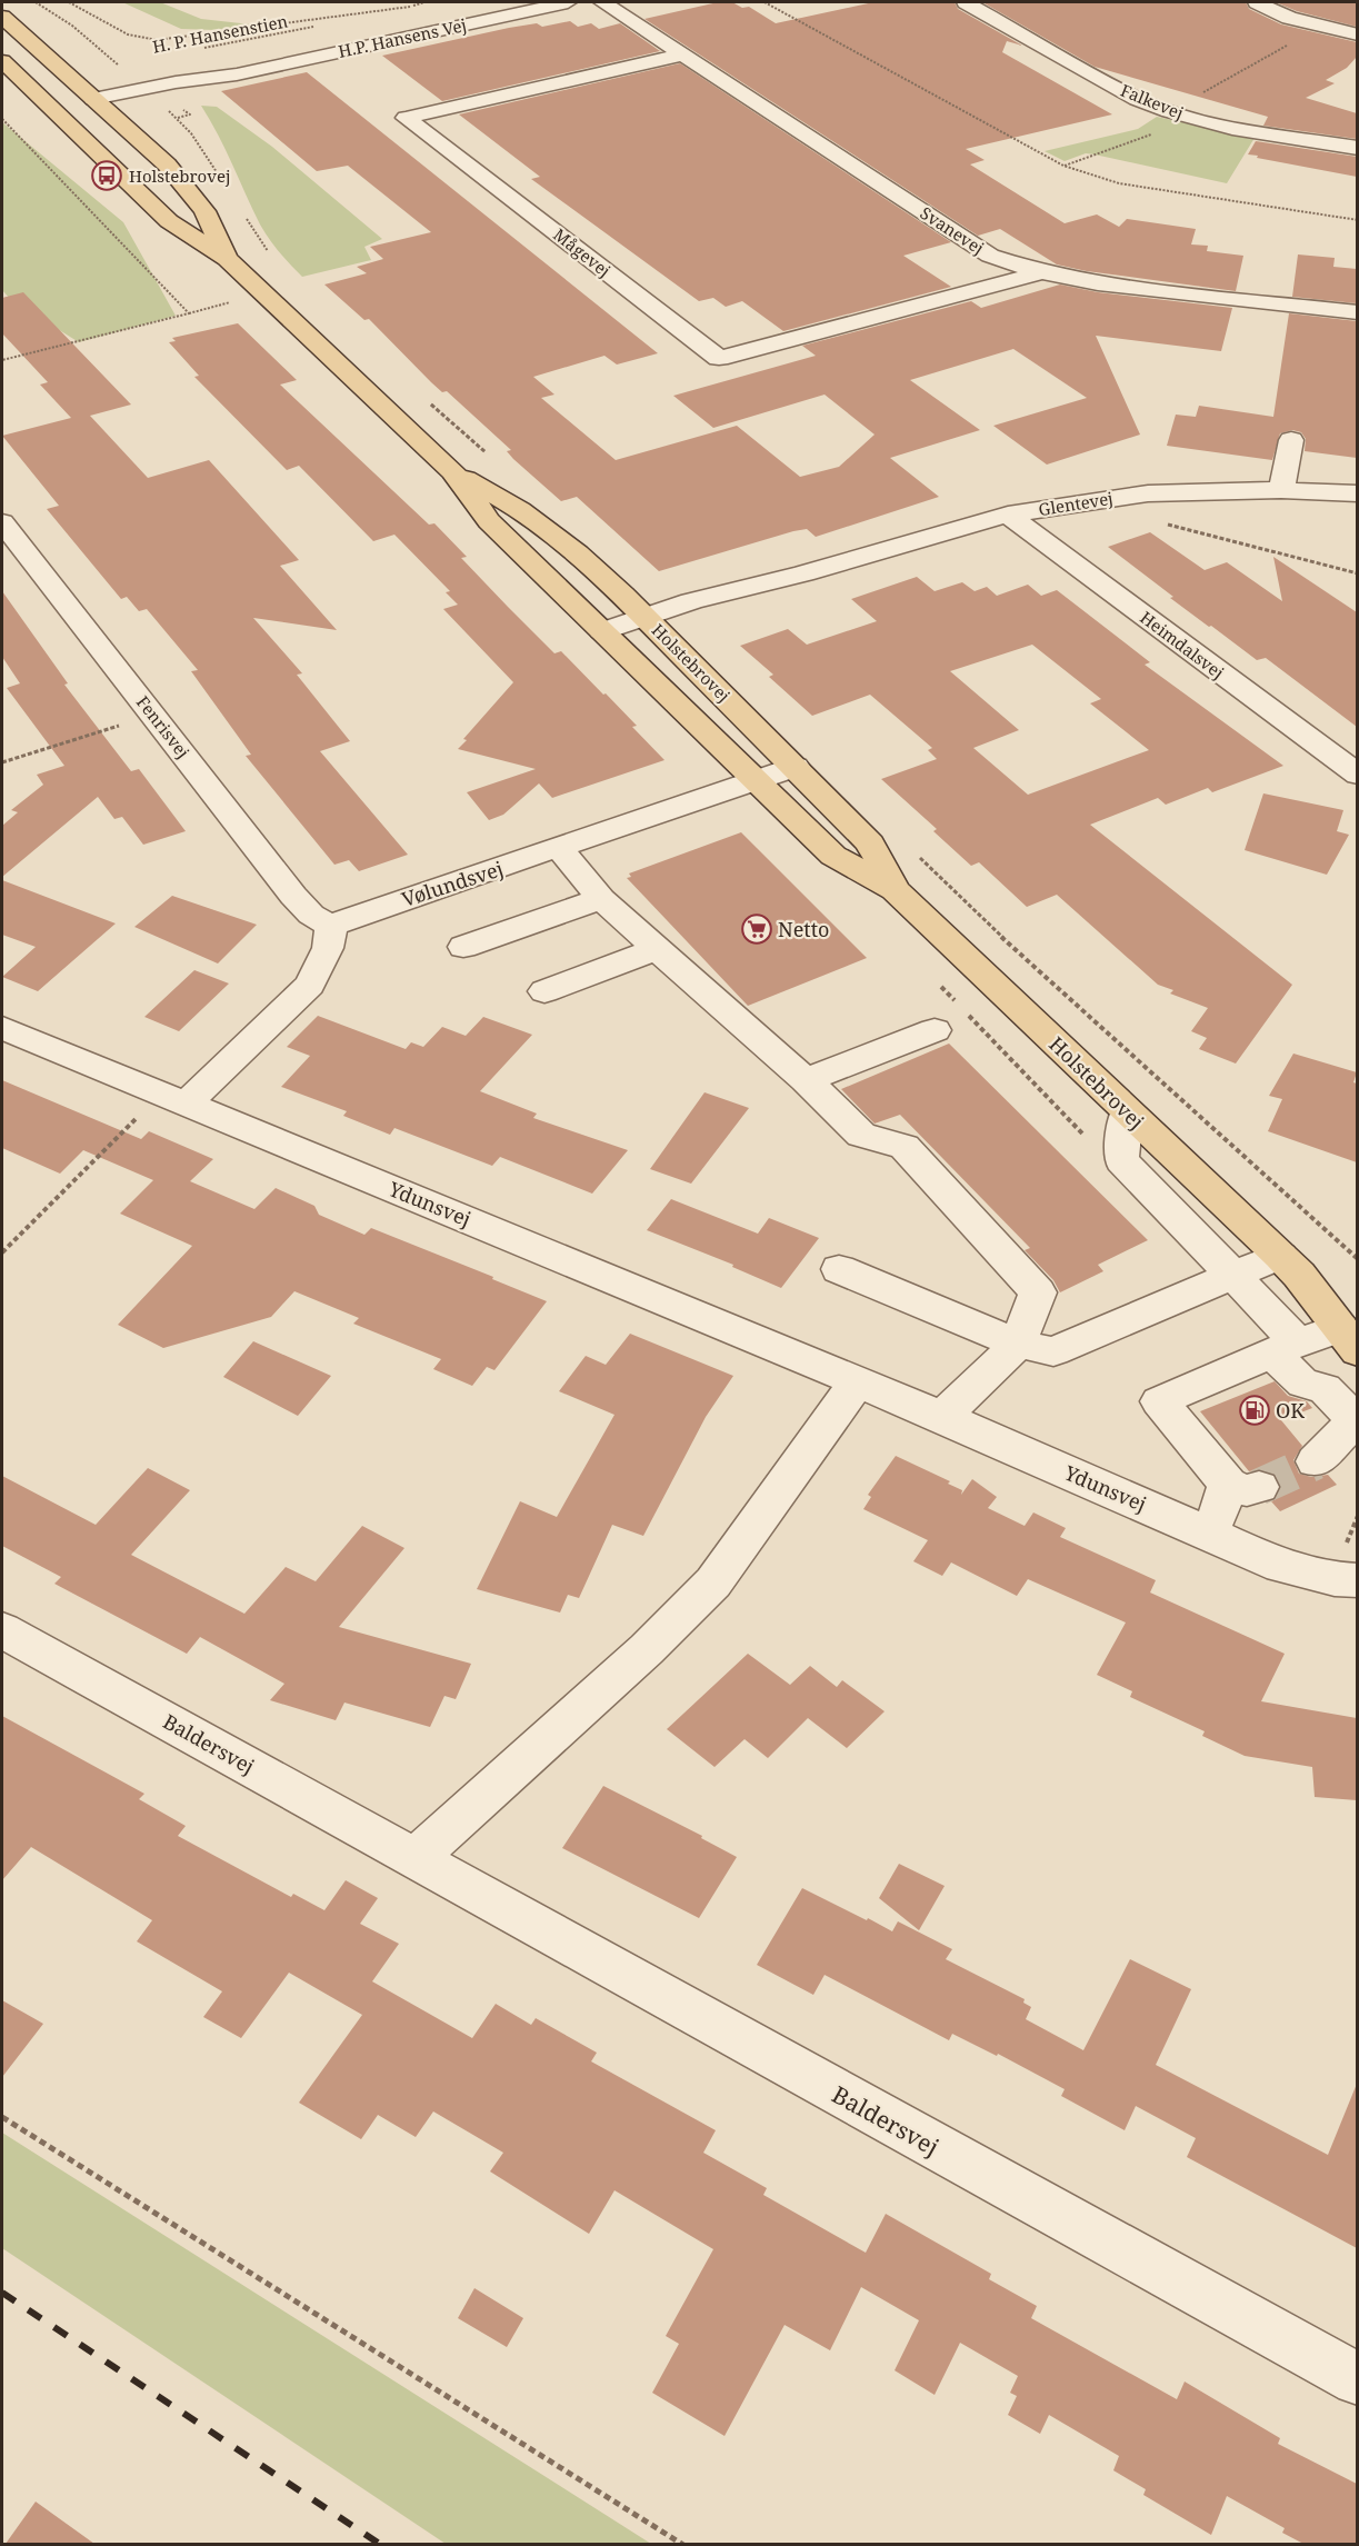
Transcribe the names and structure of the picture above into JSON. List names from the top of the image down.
{
  "streets": {
    "main road": ["Holstebrovej"],
    "street": [
      "H.P. Hansens Vej",
      "Falkevej",
      "Svanevej",
      "Mågevej",
      "Glentevej",
      "Heimdalsvej",
      "Fenrisvej",
      "Vølundsvej",
      "Ydunsvej",
      "Baldersvej"
    ],
    "path": ["H. P. Hansenstien"]
  },
  "crossings": [
    ["H.P. Hansens Vej", "Holstebrovej"],
    ["Svanevej", "Mågevej"],
    ["Glentevej", "Heimdalsvej"],
    ["Glentevej", "Holstebrovej"],
    ["Holstebrovej", "Vølundsvej"],
    ["Fenrisvej", "Vølundsvej"]
  ],
  "places": {
    "bus stop": ["Holstebrovej"],
    "supermarket": ["Netto"],
    "fuel station": ["OK"]
  }
}
